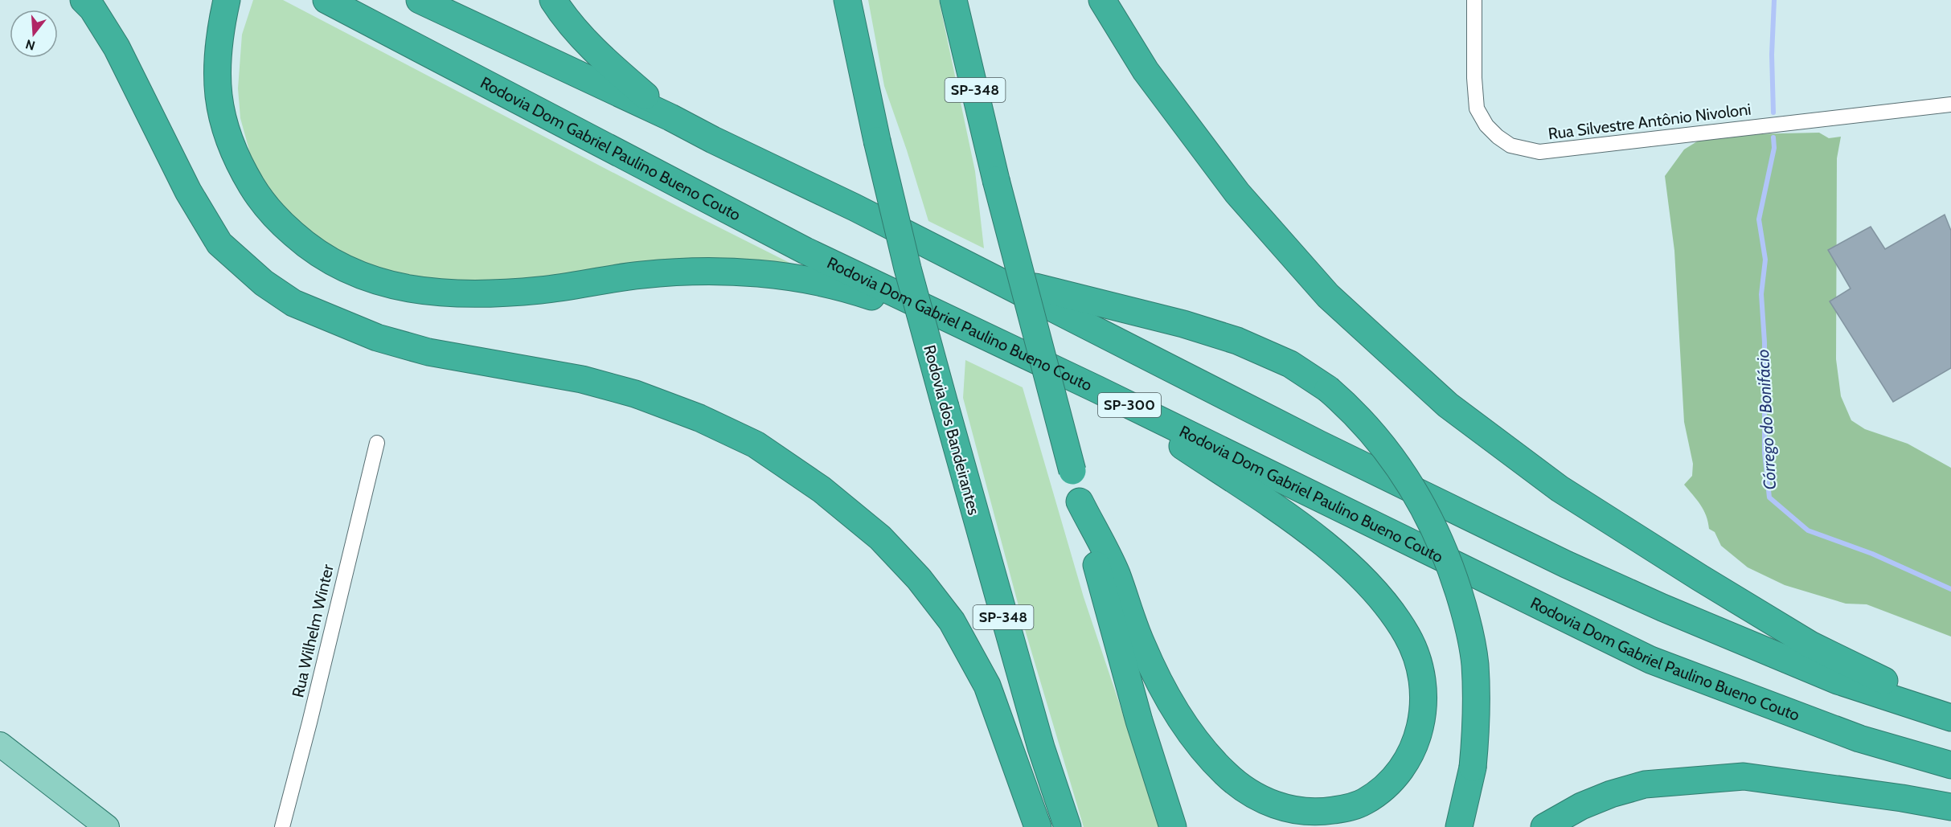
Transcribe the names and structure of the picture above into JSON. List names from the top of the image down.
{
  "streets": {
    "highway": [
      "SP-348",
      "Rodovia Dom Gabriel Paulino Bueno Couto",
      "SP-300",
      "Rodovia dos Bandeirantes"
    ],
    "street": ["Rua Silvestre Antônio Nivoloni", "Rua Wilhelm Winter"]
  },
  "water": ["Córrego do Bonifácio"],
  "north": "bottom"
}
